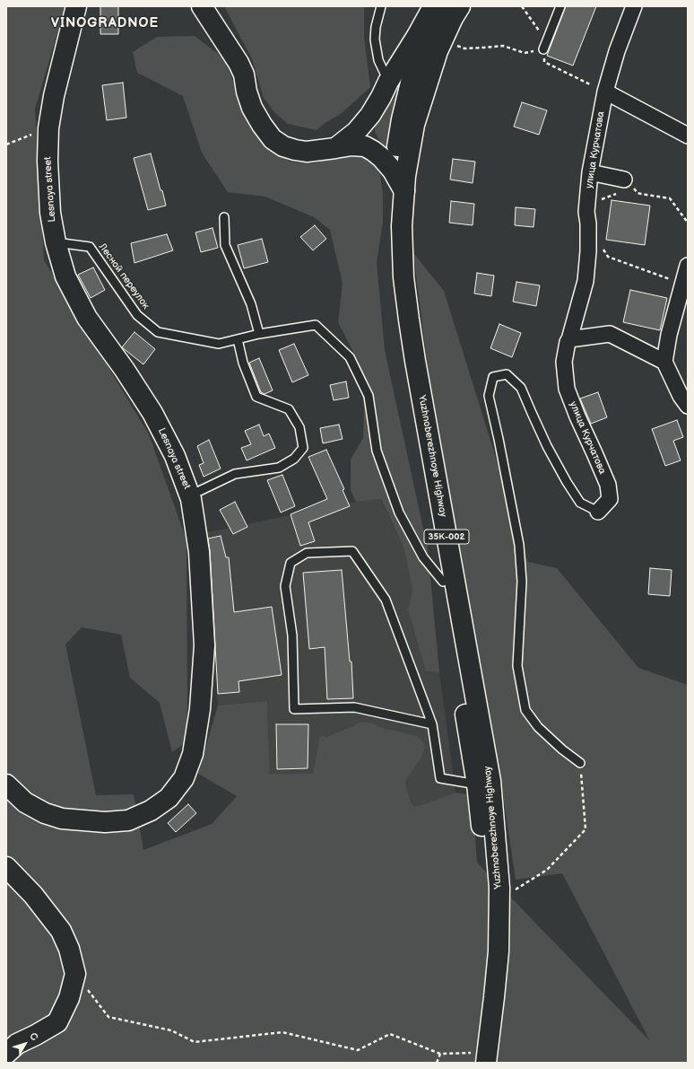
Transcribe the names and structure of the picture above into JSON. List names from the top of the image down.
{
  "streets": {
    "main road": ["Lesnaya street", "Yuzhnoberezhnoye Highway", "35К-002"],
    "street": ["улица Курчатова"],
    "lane": ["Лесной переулок"]
  },
  "crossings": [
    ["Lesnaya street", "Лесной переулок"],
    ["Лесной переулок", "Yuzhnoberezhnoye Highway"]
  ],
  "districts": ["VINOGRADNOE"],
  "north": "top right"
}
